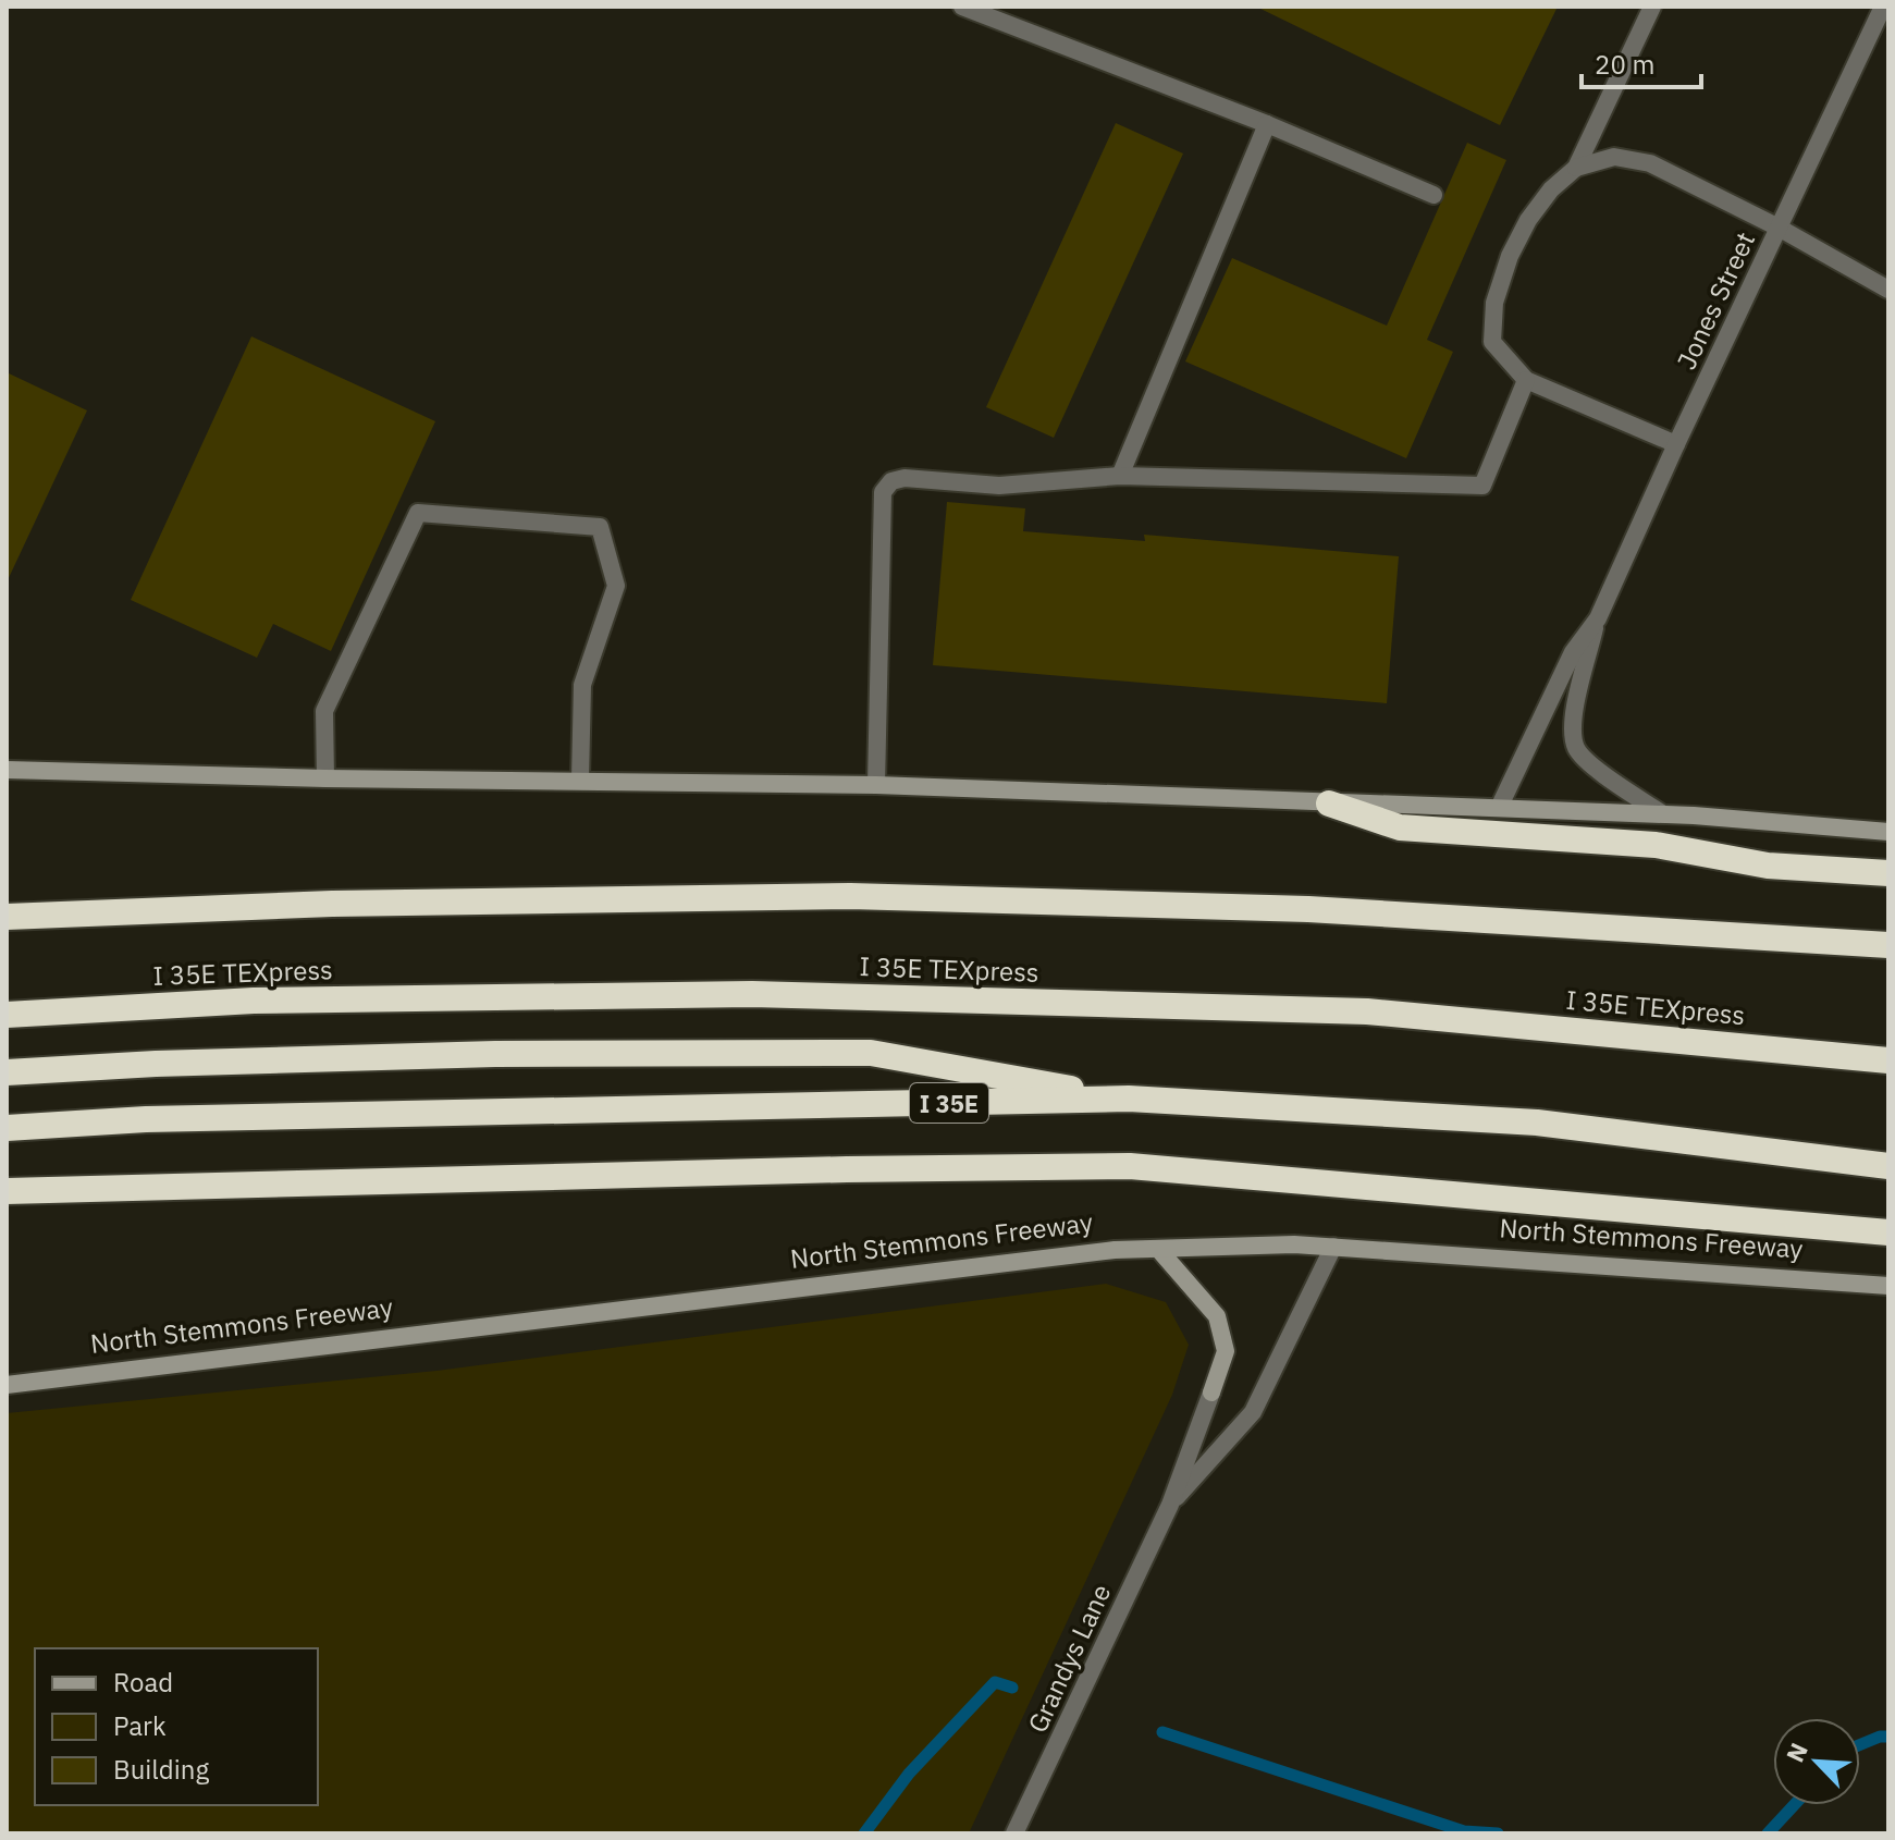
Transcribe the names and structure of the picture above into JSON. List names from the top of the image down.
{
  "streets": {
    "highway": ["I 35E TEXpress", "I 35E"],
    "main road": ["North Stemmons Freeway"],
    "street": ["Jones Street", "Grandys Lane"]
  },
  "crossings": [
    ["North Stemmons Freeway", "Grandys Lane"]
  ],
  "legend": ["Road", "Park", "Building"],
  "scale_bar": "20 m",
  "north": "top left"
}
